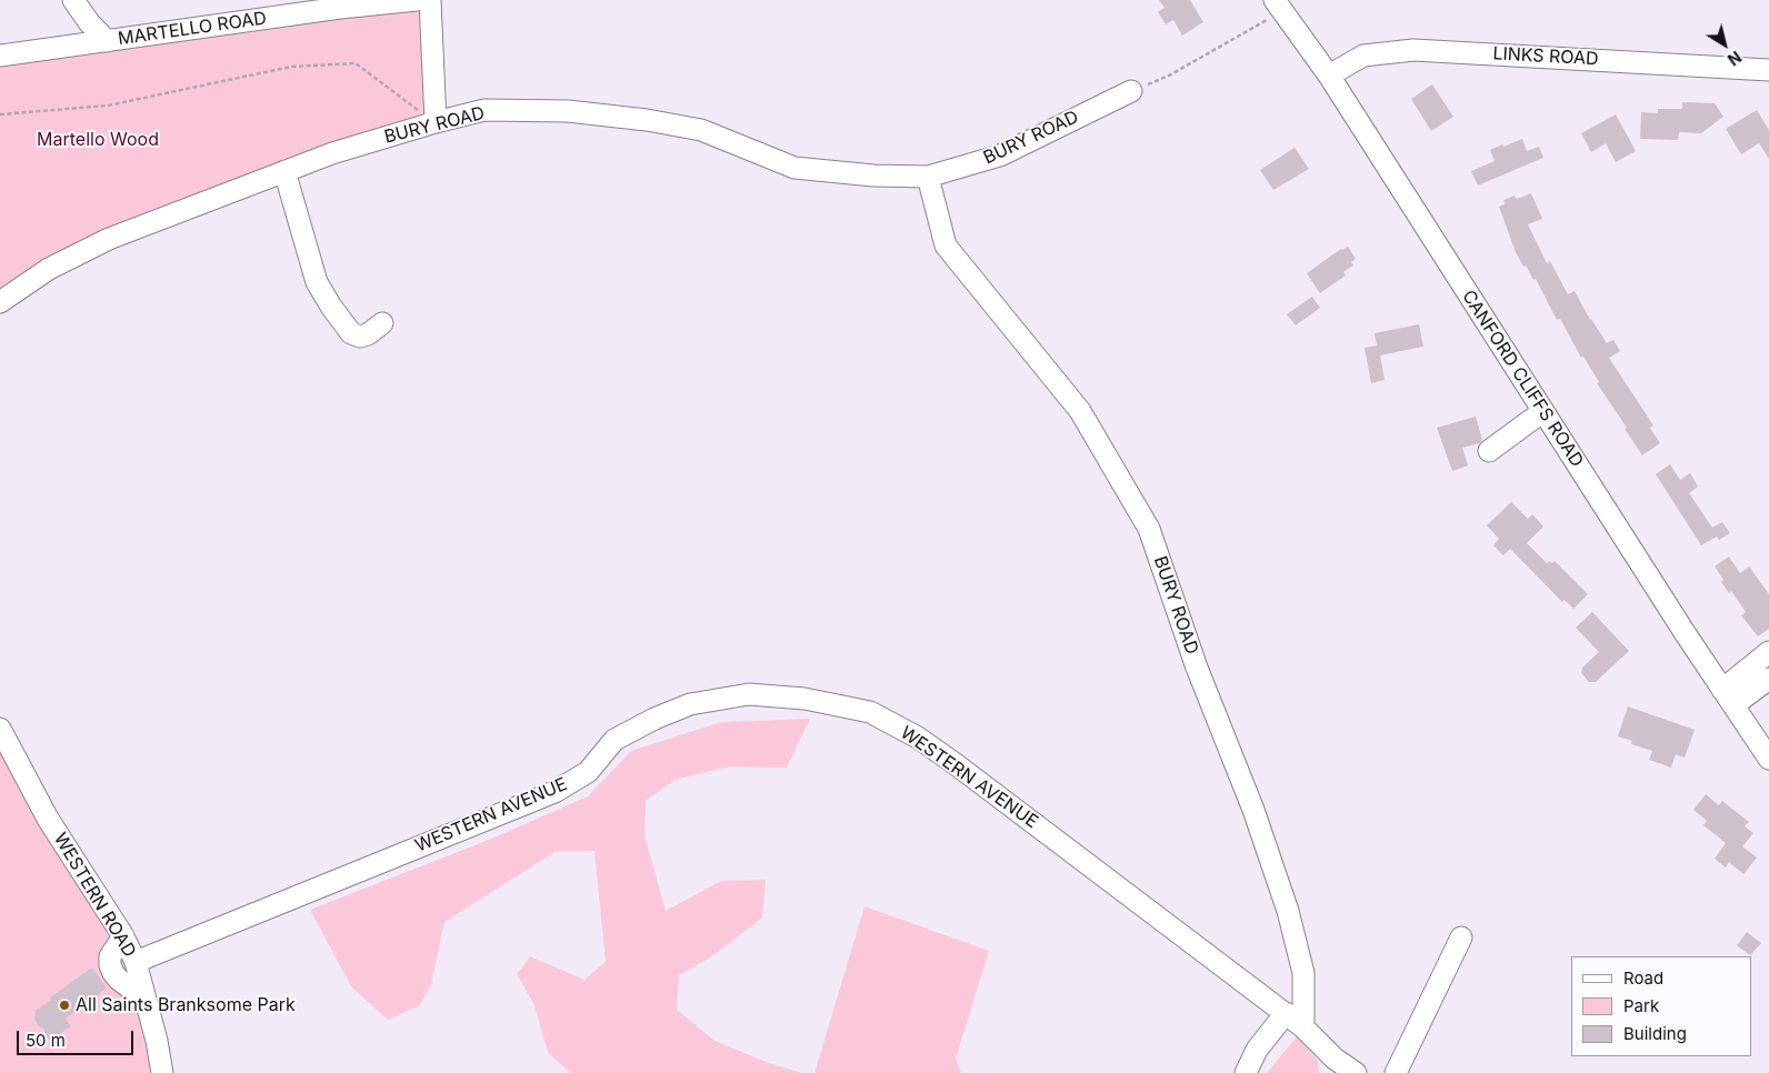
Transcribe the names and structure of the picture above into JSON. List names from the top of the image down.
{
  "streets": {
    "street": [
      "MARTELLO ROAD",
      "LINKS ROAD",
      "BURY ROAD",
      "CANFORD CLIFFS ROAD",
      "WESTERN AVENUE",
      "WESTERN ROAD"
    ]
  },
  "crossings": [
    ["LINKS ROAD", "CANFORD CLIFFS ROAD"],
    ["BURY ROAD", "WESTERN AVENUE"],
    ["WESTERN AVENUE", "WESTERN ROAD"]
  ],
  "parks": ["Martello Wood"],
  "places": ["All Saints Branksome Park"],
  "legend": ["Road", "Park", "Building"],
  "scale_bar": "50 m",
  "north": "bottom right"
}
